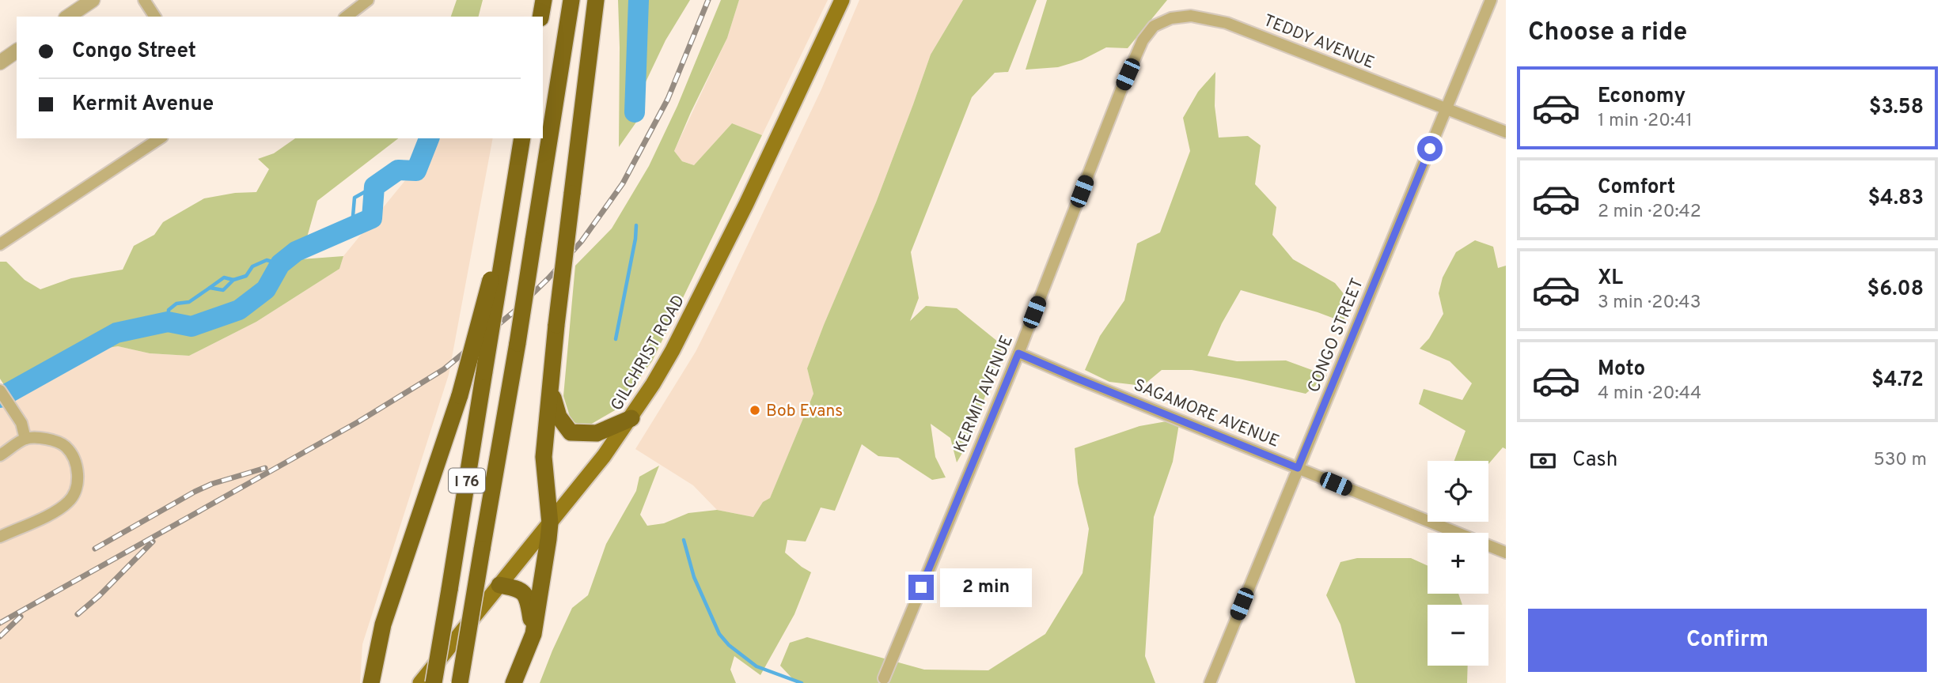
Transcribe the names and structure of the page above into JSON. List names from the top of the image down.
{
  "streets": {
    "highway": ["I 76"],
    "main road": ["GILCHRIST ROAD"],
    "street": [
      "TEDDY AVENUE",
      "CONGO STREET",
      "KERMIT AVENUE",
      "SAGAMORE AVENUE"
    ]
  },
  "crossings": [
    ["TEDDY AVENUE", "CONGO STREET"],
    ["TEDDY AVENUE", "KERMIT AVENUE"],
    ["CONGO STREET", "SAGAMORE AVENUE"],
    ["KERMIT AVENUE", "SAGAMORE AVENUE"]
  ],
  "places": ["Bob Evans"],
  "page": {
    "heading": "Choose a ride",
    "banner": ["Congo Street", "Kermit Avenue"],
    "list": [
      {
        "name": "Economy",
        "note": "1 min · 20:41",
        "value": "$3.58"
      },
      {
        "name": "Comfort",
        "note": "2 min · 20:42",
        "value": "$4.83"
      },
      {
        "name": "XL",
        "note": "3 min · 20:43",
        "value": "$6.08"
      },
      {
        "name": "Moto",
        "note": "4 min · 20:44",
        "value": "$4.72"
      }
    ],
    "pay": ["Cash", "530 m"],
    "map_buttons": ["+", "−"],
    "bubble": "2 min",
    "buttons": "Confirm"
  }
}
